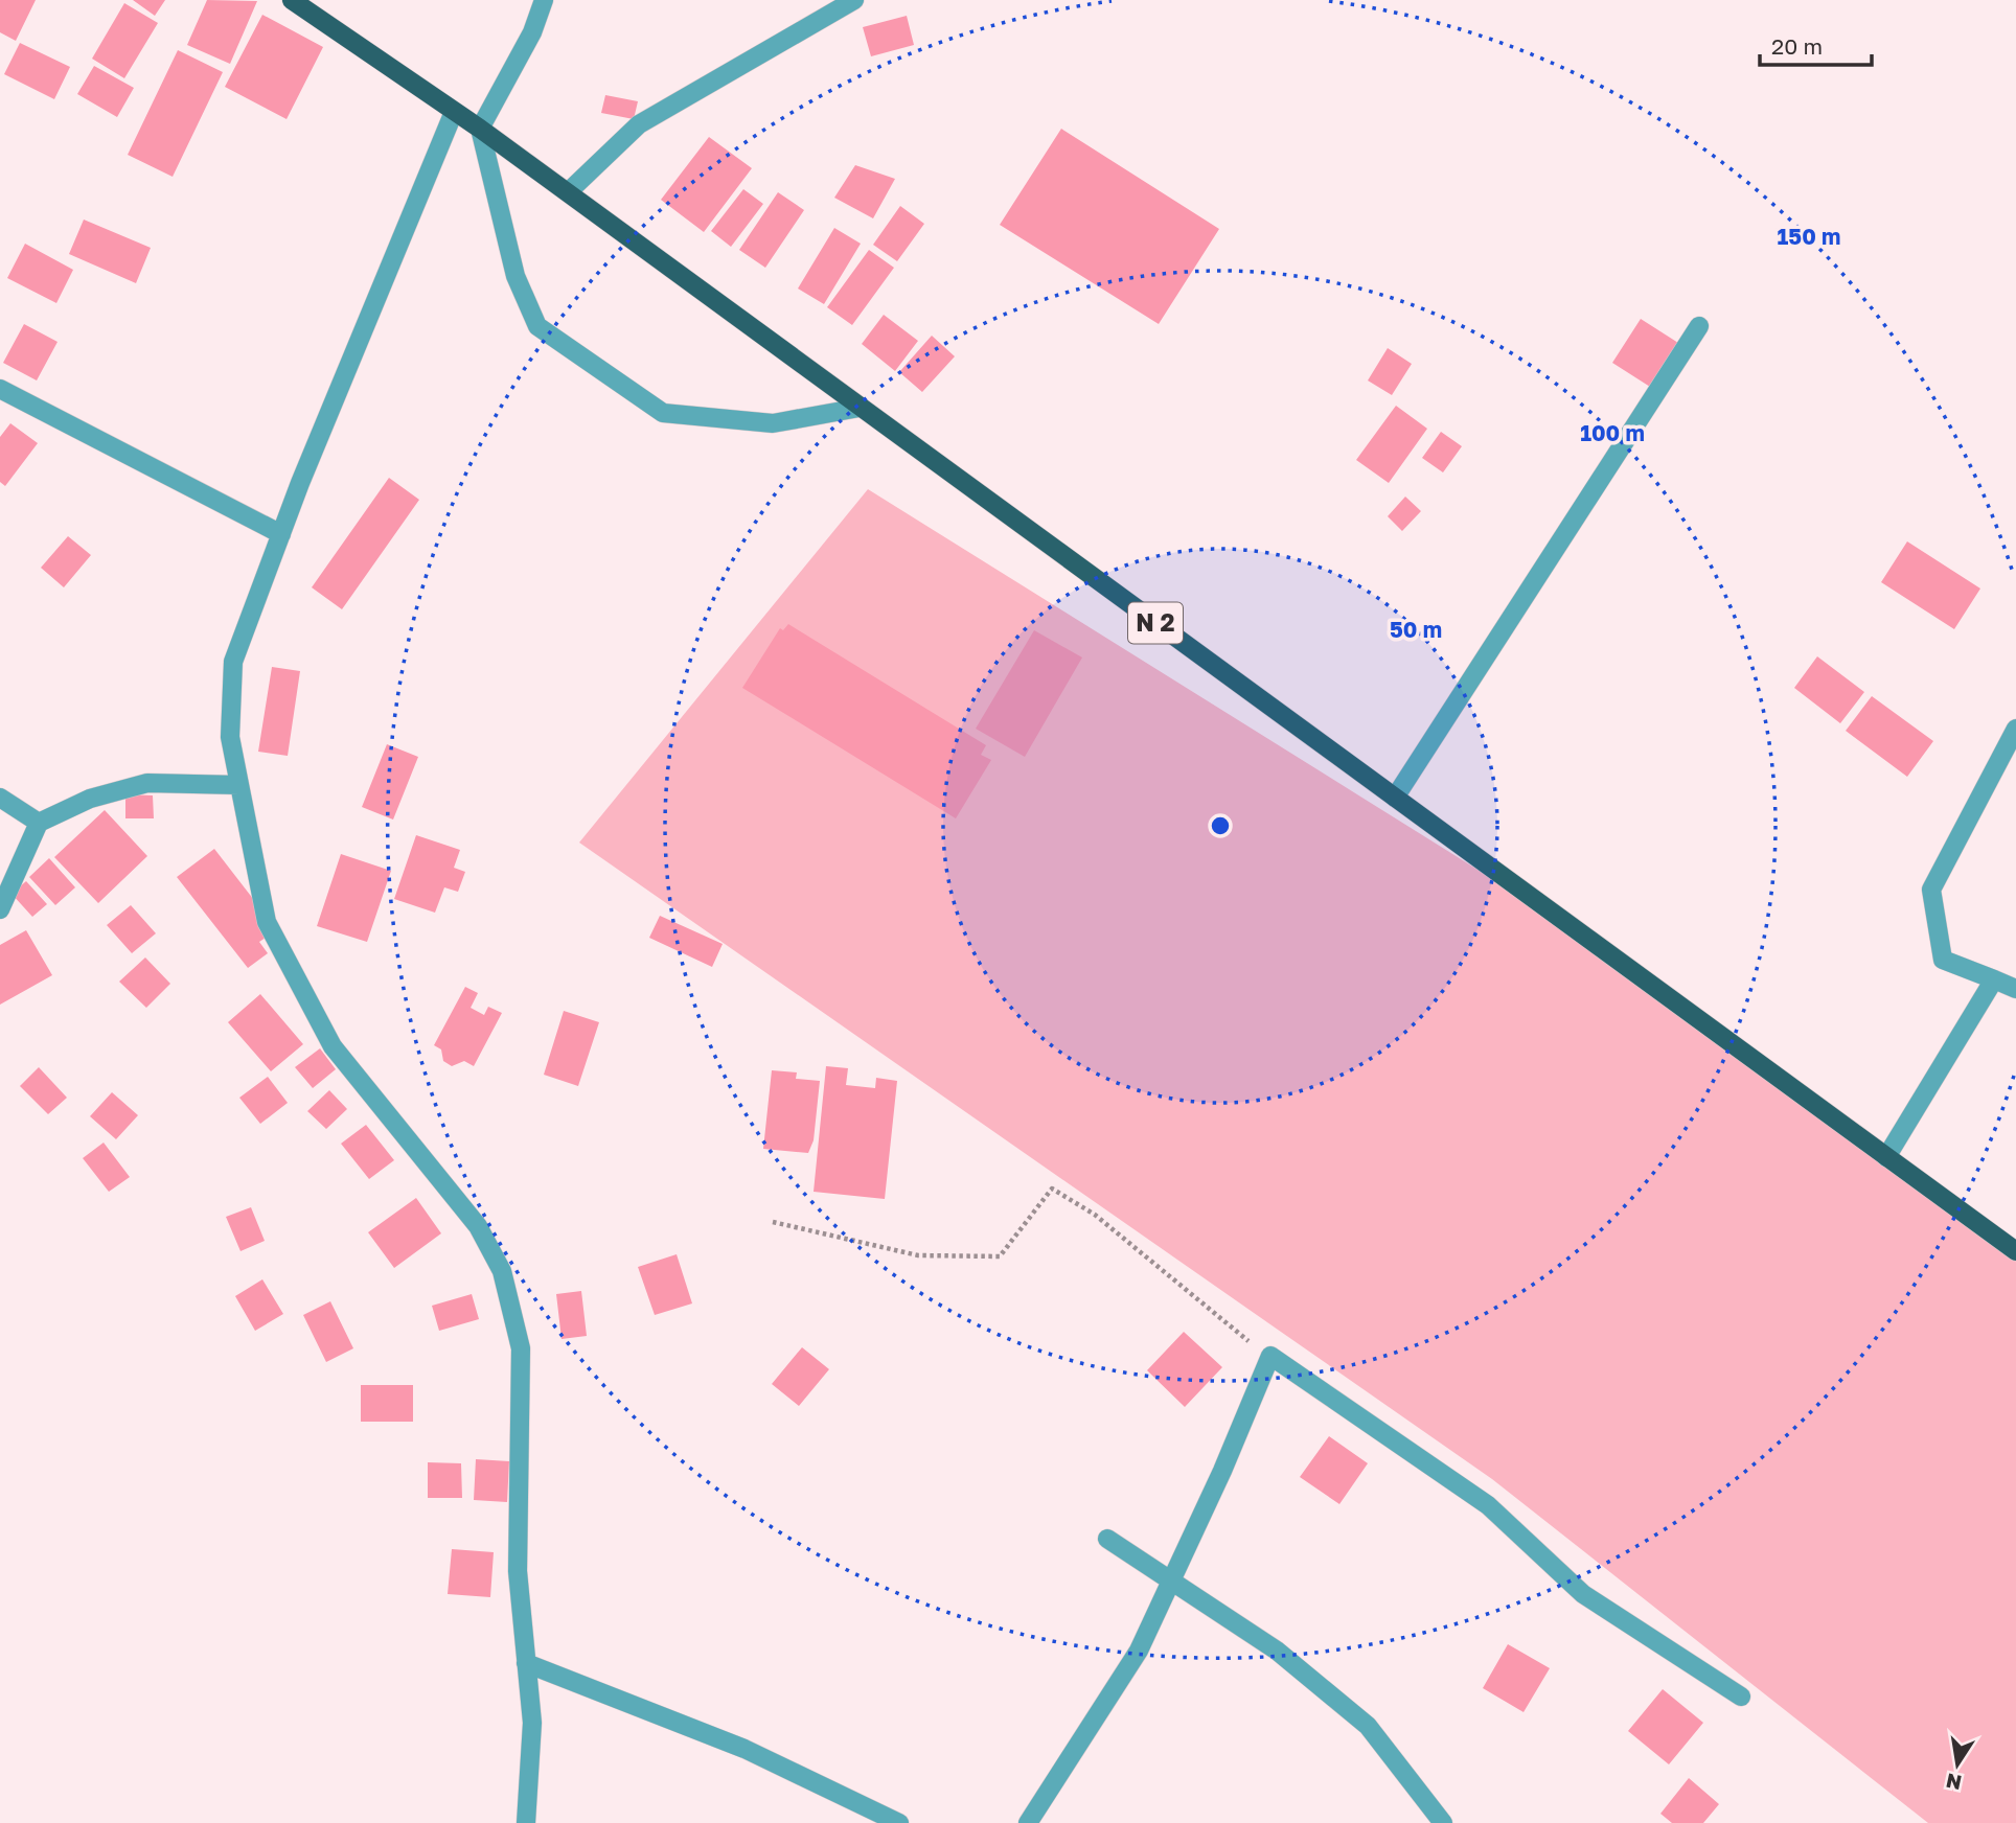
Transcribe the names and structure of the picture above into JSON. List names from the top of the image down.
{
  "streets": {
    "main road": ["N 2"]
  },
  "scale_bar": "20 m",
  "north": "bottom",
  "rings": ["150 m", "100 m", "50 m"]
}
